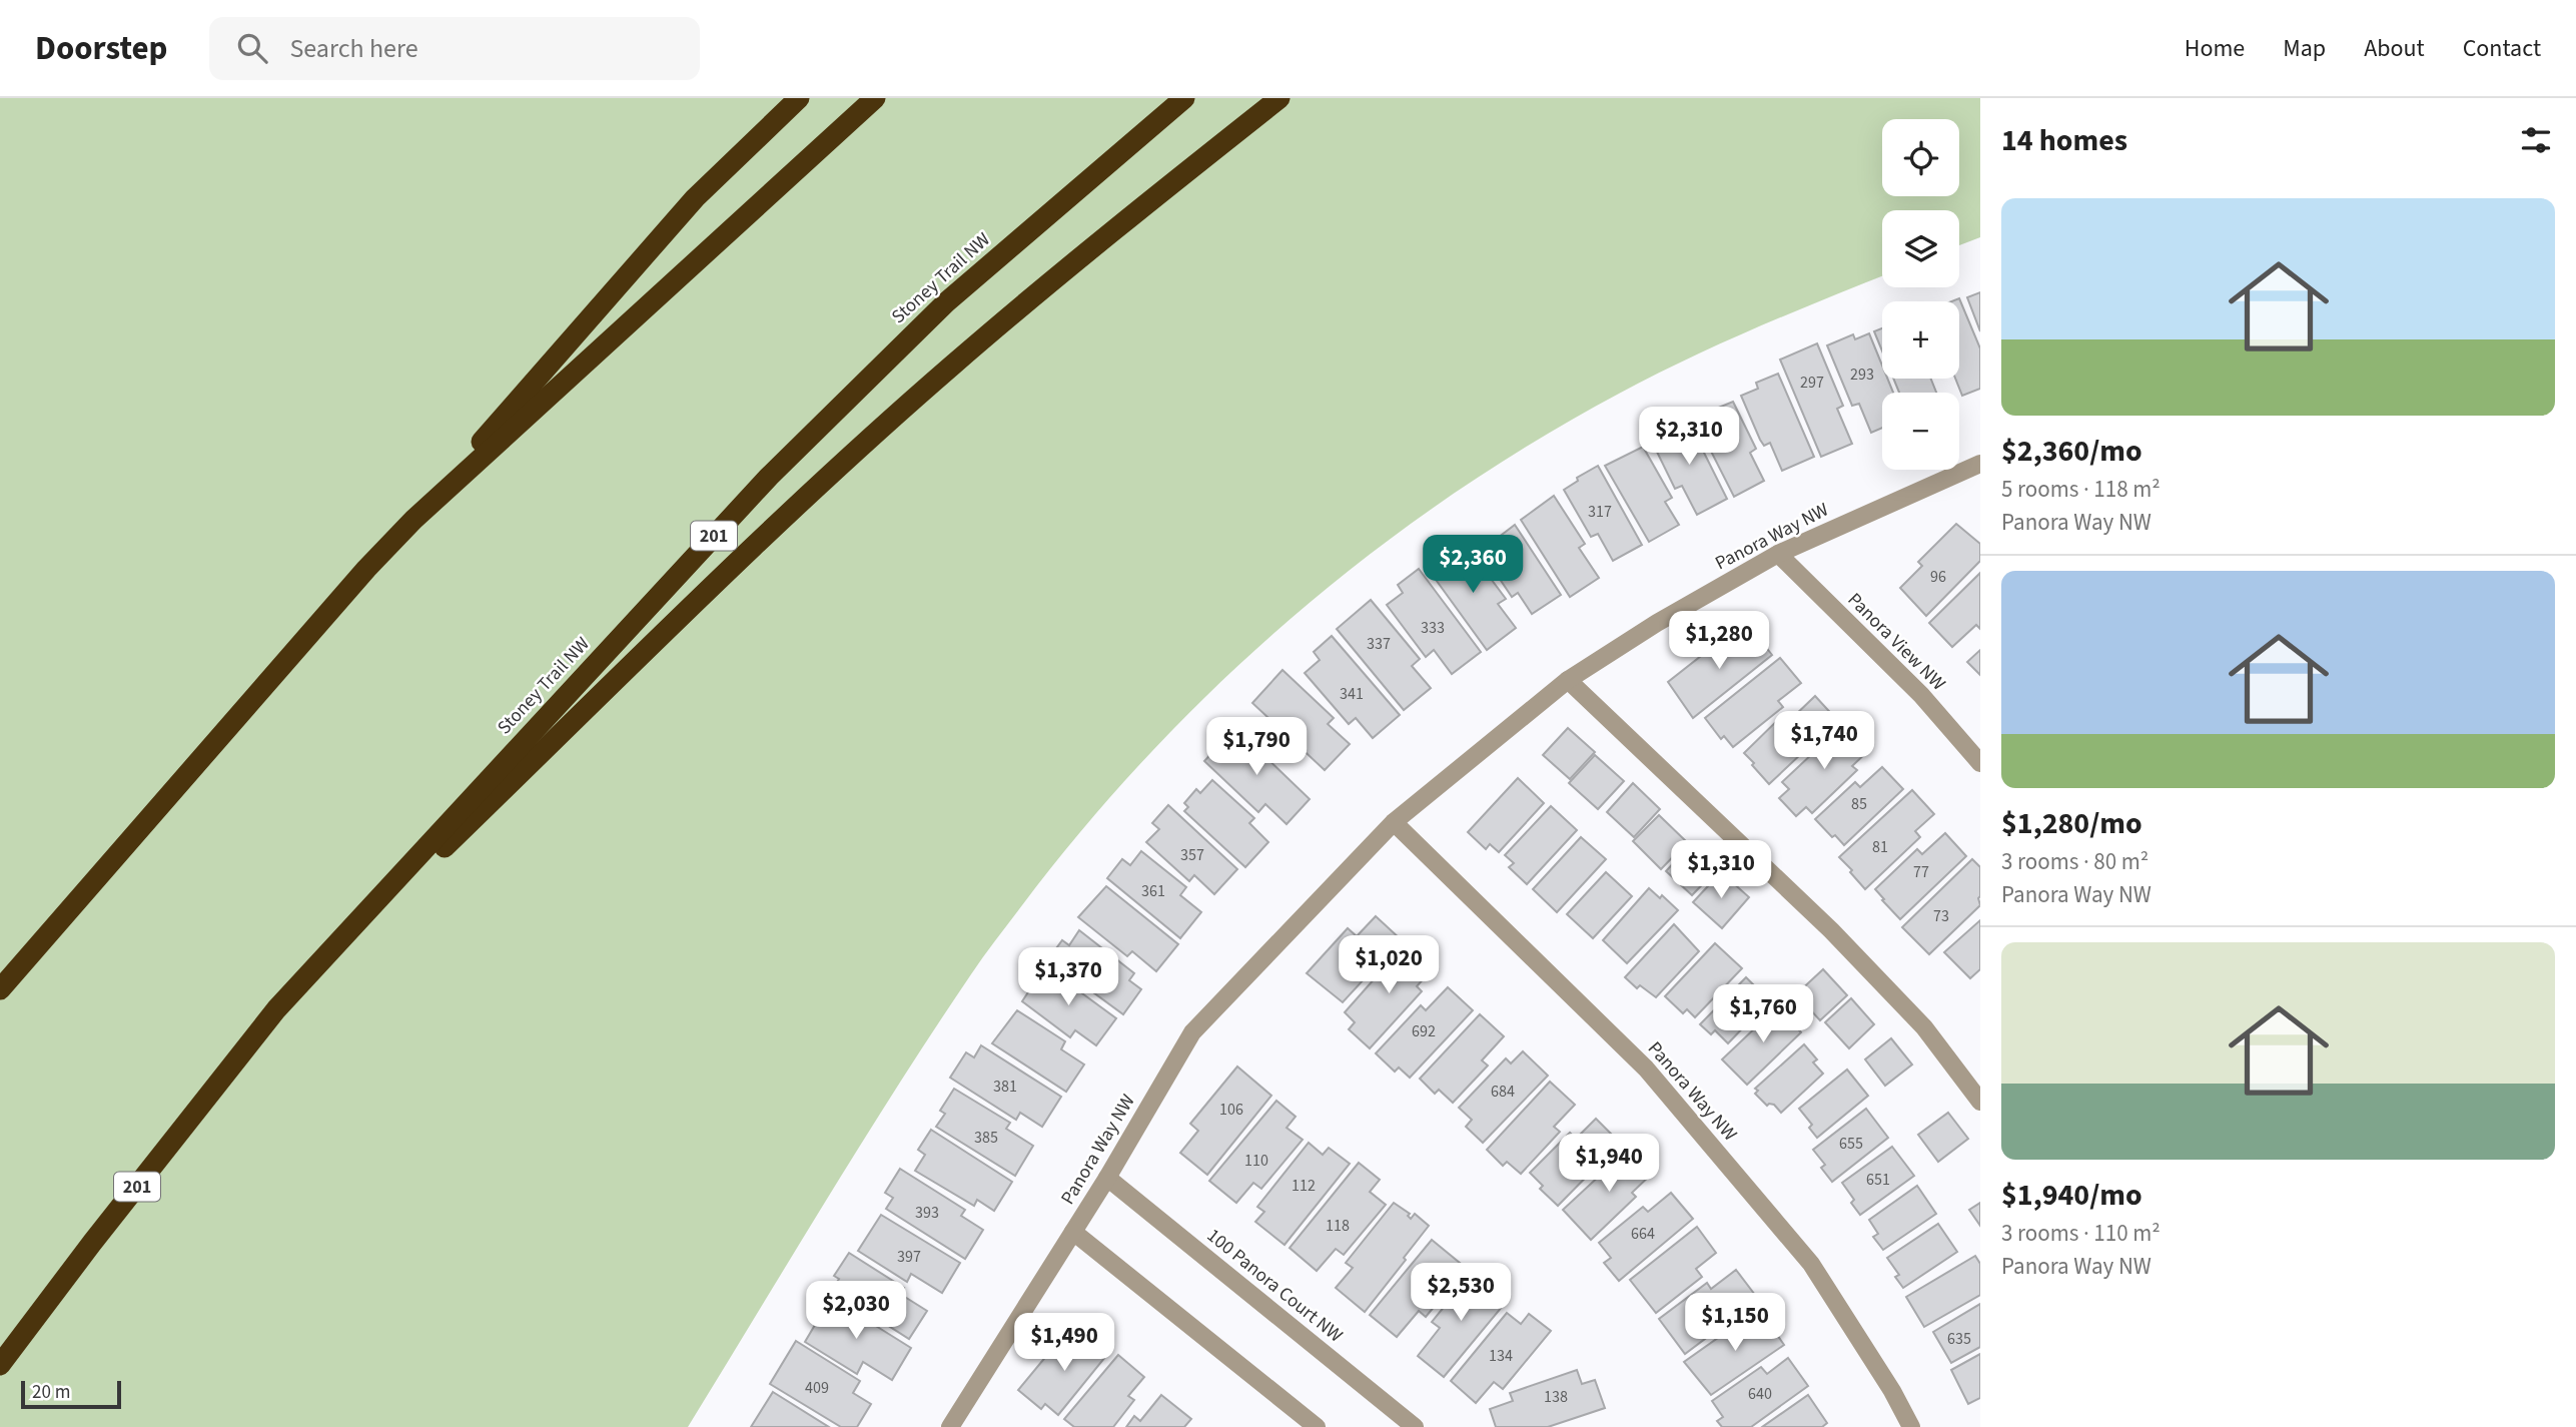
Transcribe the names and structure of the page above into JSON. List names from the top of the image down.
{
  "streets": {
    "highway": ["Stoney Trail NW", "201"],
    "street": ["Panora Way NW", "Panora View NW", "100 Panora Court NW"]
  },
  "crossings": [
    ["Panora Way NW", "Panora View NW"],
    ["Panora Way NW", "100 Panora Court NW"]
  ],
  "house_numbers": [
    "293",
    "297",
    "317",
    "96",
    "333",
    "337",
    "341",
    "85",
    "81",
    "357",
    "77",
    "361",
    "73",
    "692",
    "381",
    "684",
    "106",
    "385",
    "655",
    "110",
    "651",
    "112",
    "393",
    "118",
    "664",
    "397",
    "635",
    "134",
    "409",
    "640",
    "138"
  ],
  "scale_bar": "20 m",
  "page": {
    "header": "Doorstep",
    "search": "Search here",
    "nav": [
      "Home",
      "Map",
      "About",
      "Contact"
    ],
    "heading": "14 homes",
    "map_buttons": ["+", "−"],
    "list": [
      {
        "name": "$2,360/mo",
        "note": "5 rooms · 118 m² · Panora Way NW"
      },
      {
        "name": "$1,280/mo",
        "note": "3 rooms · 80 m² · Panora Way NW"
      },
      {
        "name": "$1,940/mo",
        "note": "3 rooms · 110 m² · Panora Way NW"
      }
    ],
    "price": [
      "$2,310",
      "$2,360",
      "$1,280",
      "$1,740",
      "$1,790",
      "$1,310",
      "$1,020",
      "$1,370",
      "$1,760",
      "$1,940",
      "$2,530",
      "$2,030",
      "$1,150",
      "$1,490"
    ],
    "scale": "20 m"
  }
}
